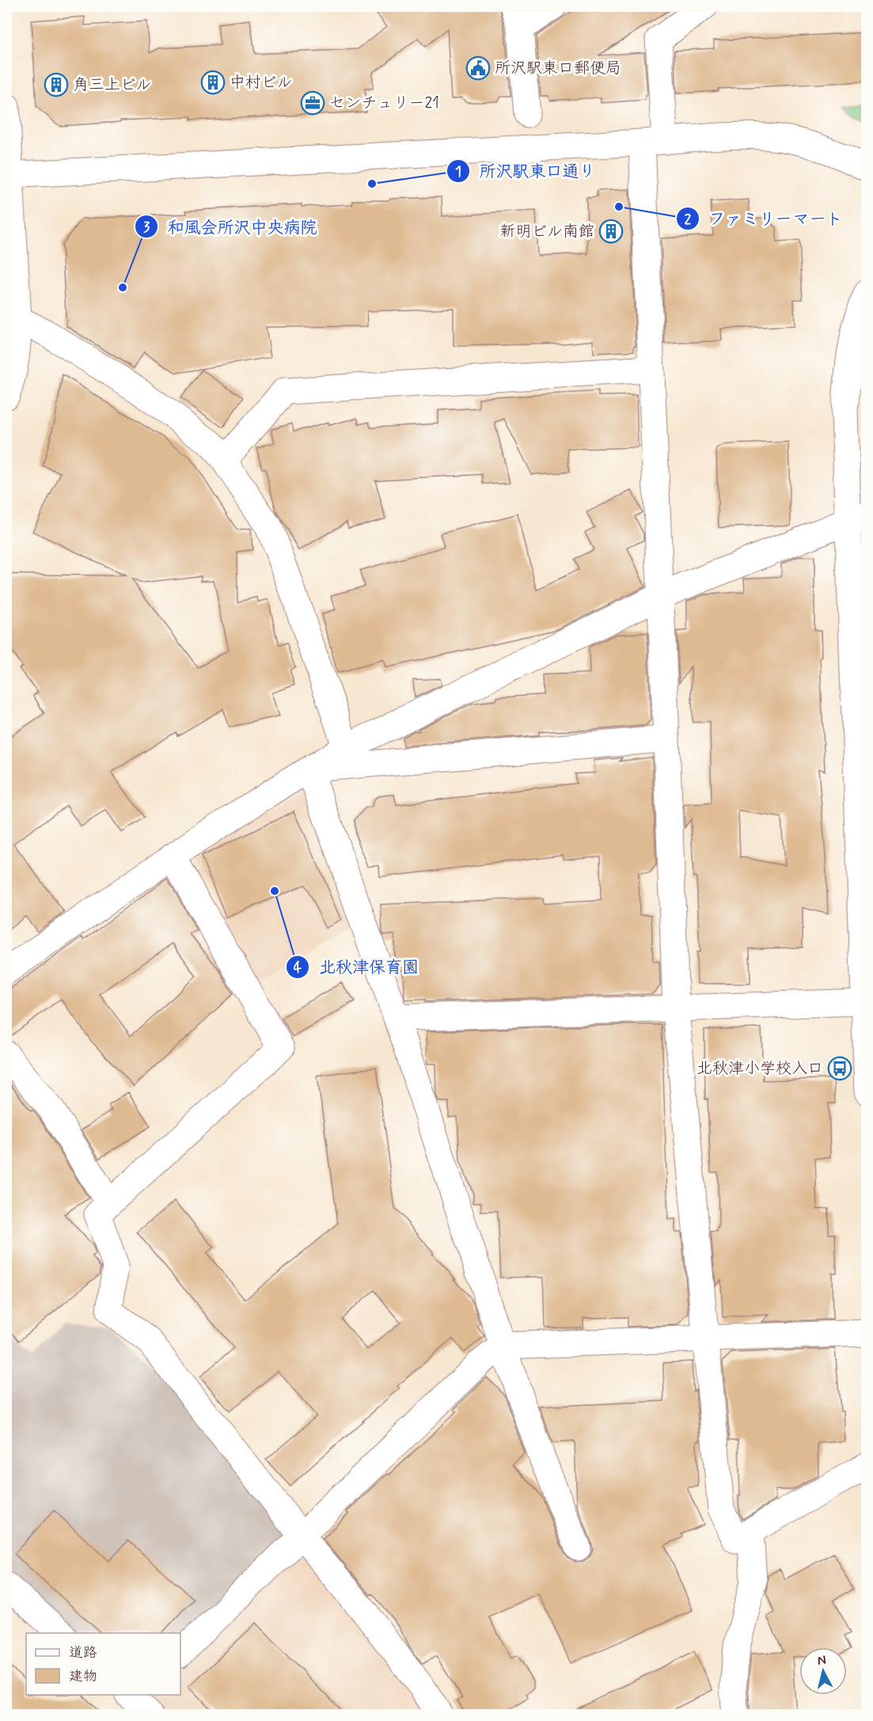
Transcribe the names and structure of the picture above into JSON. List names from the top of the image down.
{
  "places": {
    "public building": ["所沢駅東口郵便局"],
    "building": ["中村ビル", "角三上ビル", "新明ビル南館"],
    "office": ["センチュリー21"],
    "other": [
      "所沢駅東口通り",
      "ファミリーマート",
      "和風会所沢中央病院",
      "北秋津保育園"
    ],
    "bus stop": ["北秋津小学校入口"]
  },
  "legend": ["道路", "建物"],
  "north": "top"
}
